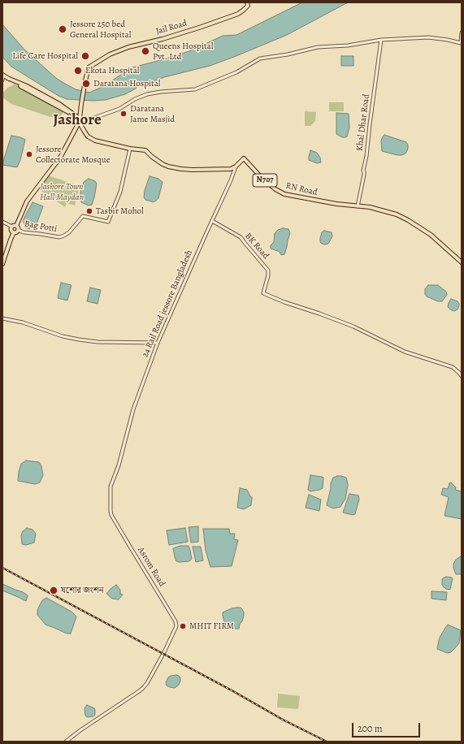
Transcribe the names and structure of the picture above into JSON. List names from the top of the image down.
{
  "streets": {
    "highway": ["Jail Road", "N707", "RN Road"],
    "street": [
      "Khal Dhar Road",
      "Bag Potti",
      "BK Road",
      "24 Rail Road jessore Bangladesh",
      "Asrom Road"
    ]
  },
  "crossings": [
    ["Jail Road", "N707"],
    ["Jail Road", "RN Road"],
    ["Khal Dhar Road", "RN Road"],
    ["N707", "RN Road"],
    ["RN Road", "Bag Potti"],
    ["RN Road", "24 Rail Road jessore Bangladesh"],
    ["BK Road", "24 Rail Road jessore Bangladesh"],
    ["24 Rail Road jessore Bangladesh", "Asrom Road"]
  ],
  "districts": ["Jashore"],
  "parks": ["Jashore Town Hall Maydan"],
  "places": [
    "Jessore 250 bed General Hospital",
    "Queens Hospital Pvt. Ltd",
    "Life Care Hospital",
    "Ekota Hospital",
    "Daratana Hospital",
    "Daratana Jame Masjid",
    "Jessore Collectorate Mosque",
    "Tasbir Mohol",
    "যশোর জংশন",
    "MHIT FIRM"
  ],
  "scale_bar": "200 m"
}
